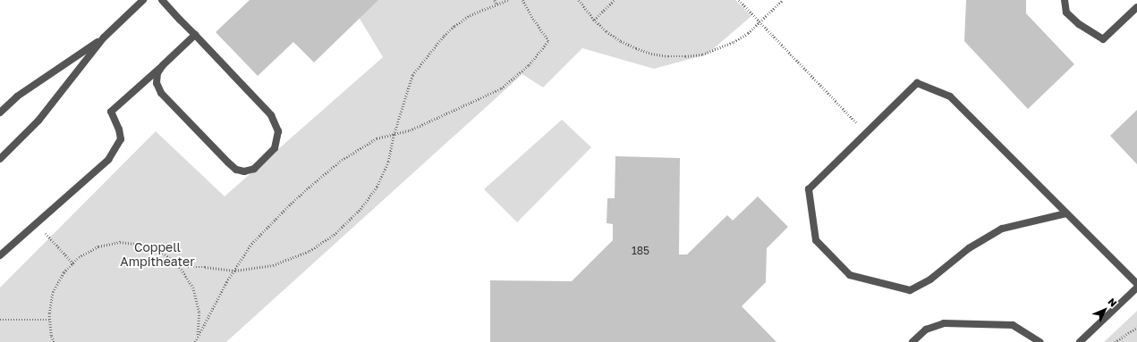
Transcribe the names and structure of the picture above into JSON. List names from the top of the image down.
{
  "parks": ["Coppell Ampitheater"],
  "house_numbers": ["185"],
  "north": "top right"
}
